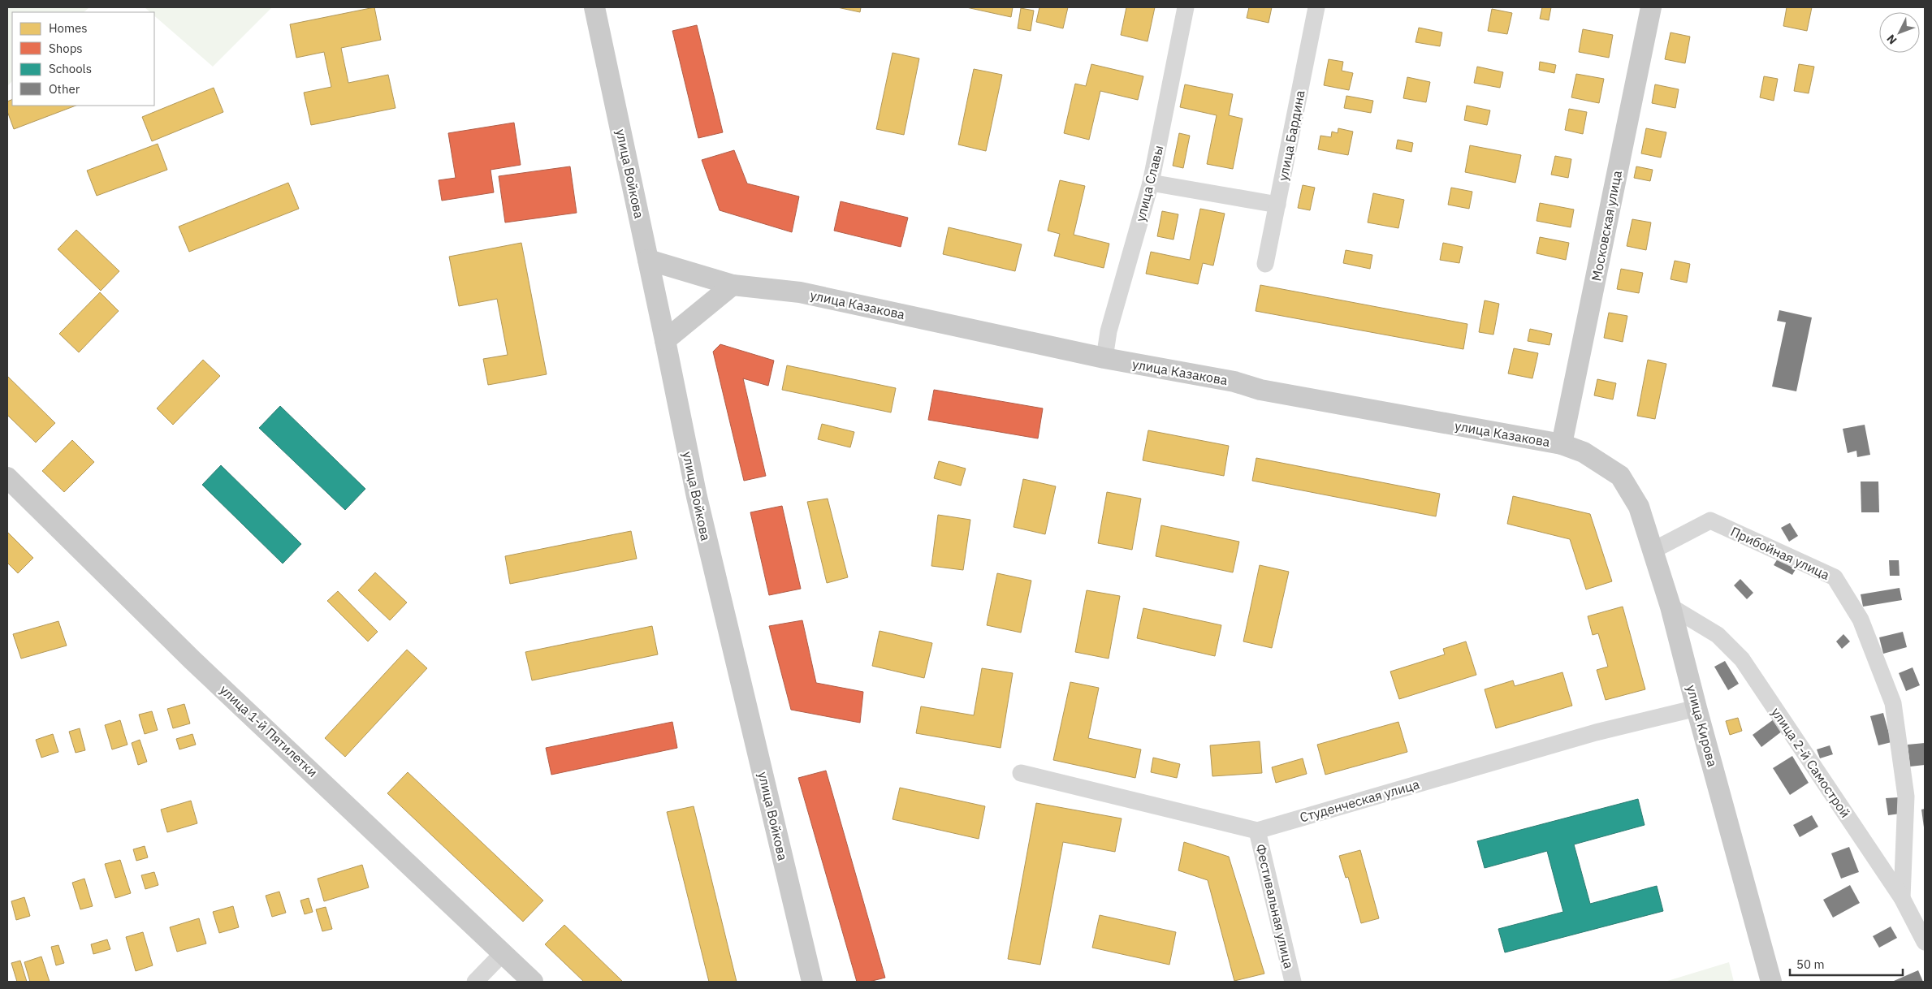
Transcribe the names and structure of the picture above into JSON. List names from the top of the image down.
{
  "streets": {
    "main road": [
      "улица Войкова",
      "Московская улица",
      "улица Казакова",
      "улица Кирова",
      "улица 1-й Пятилетки"
    ],
    "street": [
      "улица Бардина",
      "улица Славы",
      "Прибойная улица",
      "улица 2-й Самострой",
      "Студенческая улица",
      "Фестивальная улица"
    ]
  },
  "crossings": [
    ["улица Войкова", "улица Казакова"],
    ["улица Славы", "улица Казакова"],
    ["Московская улица", "улица Казакова"],
    ["улица Казакова", "улица Кирова"],
    ["Прибойная улица", "улица Кирова"],
    ["Прибойная улица", "улица 2-й Самострой"],
    ["улица Кирова", "улица 2-й Самострой"],
    ["улица Кирова", "Студенческая улица"],
    ["Студенческая улица", "Фестивальная улица"]
  ],
  "legend": [
    "Homes",
    "Shops",
    "Schools",
    "Other"
  ],
  "scale_bar": "50 m",
  "north": "bottom left"
}
